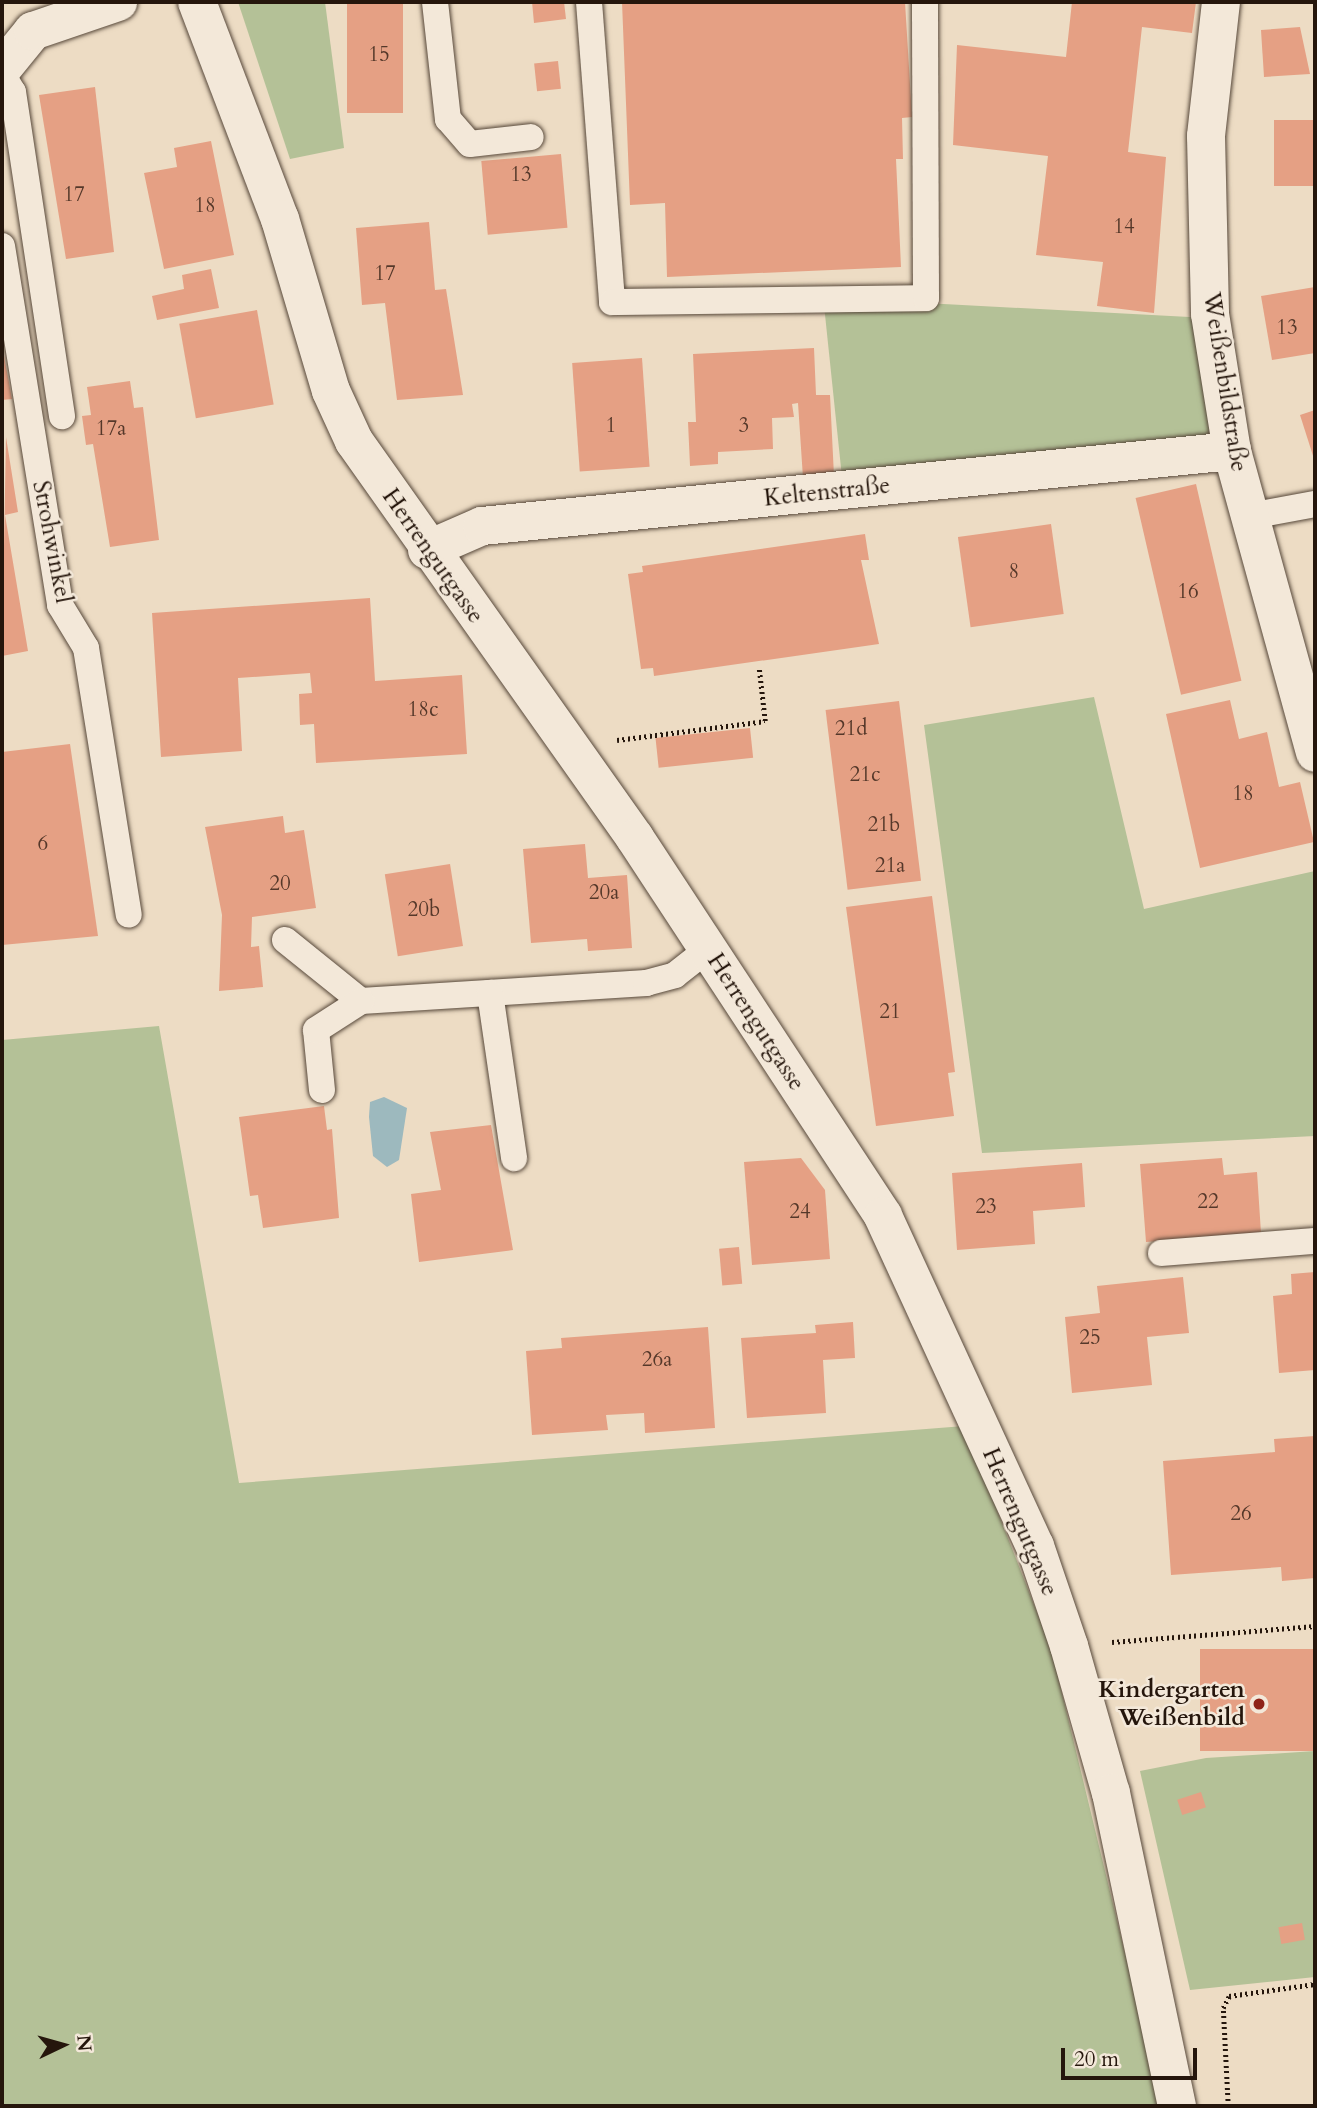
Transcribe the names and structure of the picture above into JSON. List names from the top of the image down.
{
  "streets": {
    "street": ["Weißenbildstraße", "Keltenstraße", "Herrengutgasse"],
    "lane": ["Strohwinkel"]
  },
  "crossings": [
    ["Weißenbildstraße", "Keltenstraße"],
    ["Keltenstraße", "Herrengutgasse"]
  ],
  "places": ["Kindergarten Weißenbild"],
  "house_numbers": [
    "15",
    "13",
    "17",
    "18",
    "14",
    "17",
    "13",
    "1",
    "3",
    "17a",
    "8",
    "16",
    "18c",
    "21d",
    "21c",
    "18",
    "21b",
    "6",
    "21a",
    "20",
    "20a",
    "20b",
    "21",
    "22",
    "23",
    "24",
    "25",
    "26a",
    "26"
  ],
  "scale_bar": "20 m",
  "north": "right"
}
